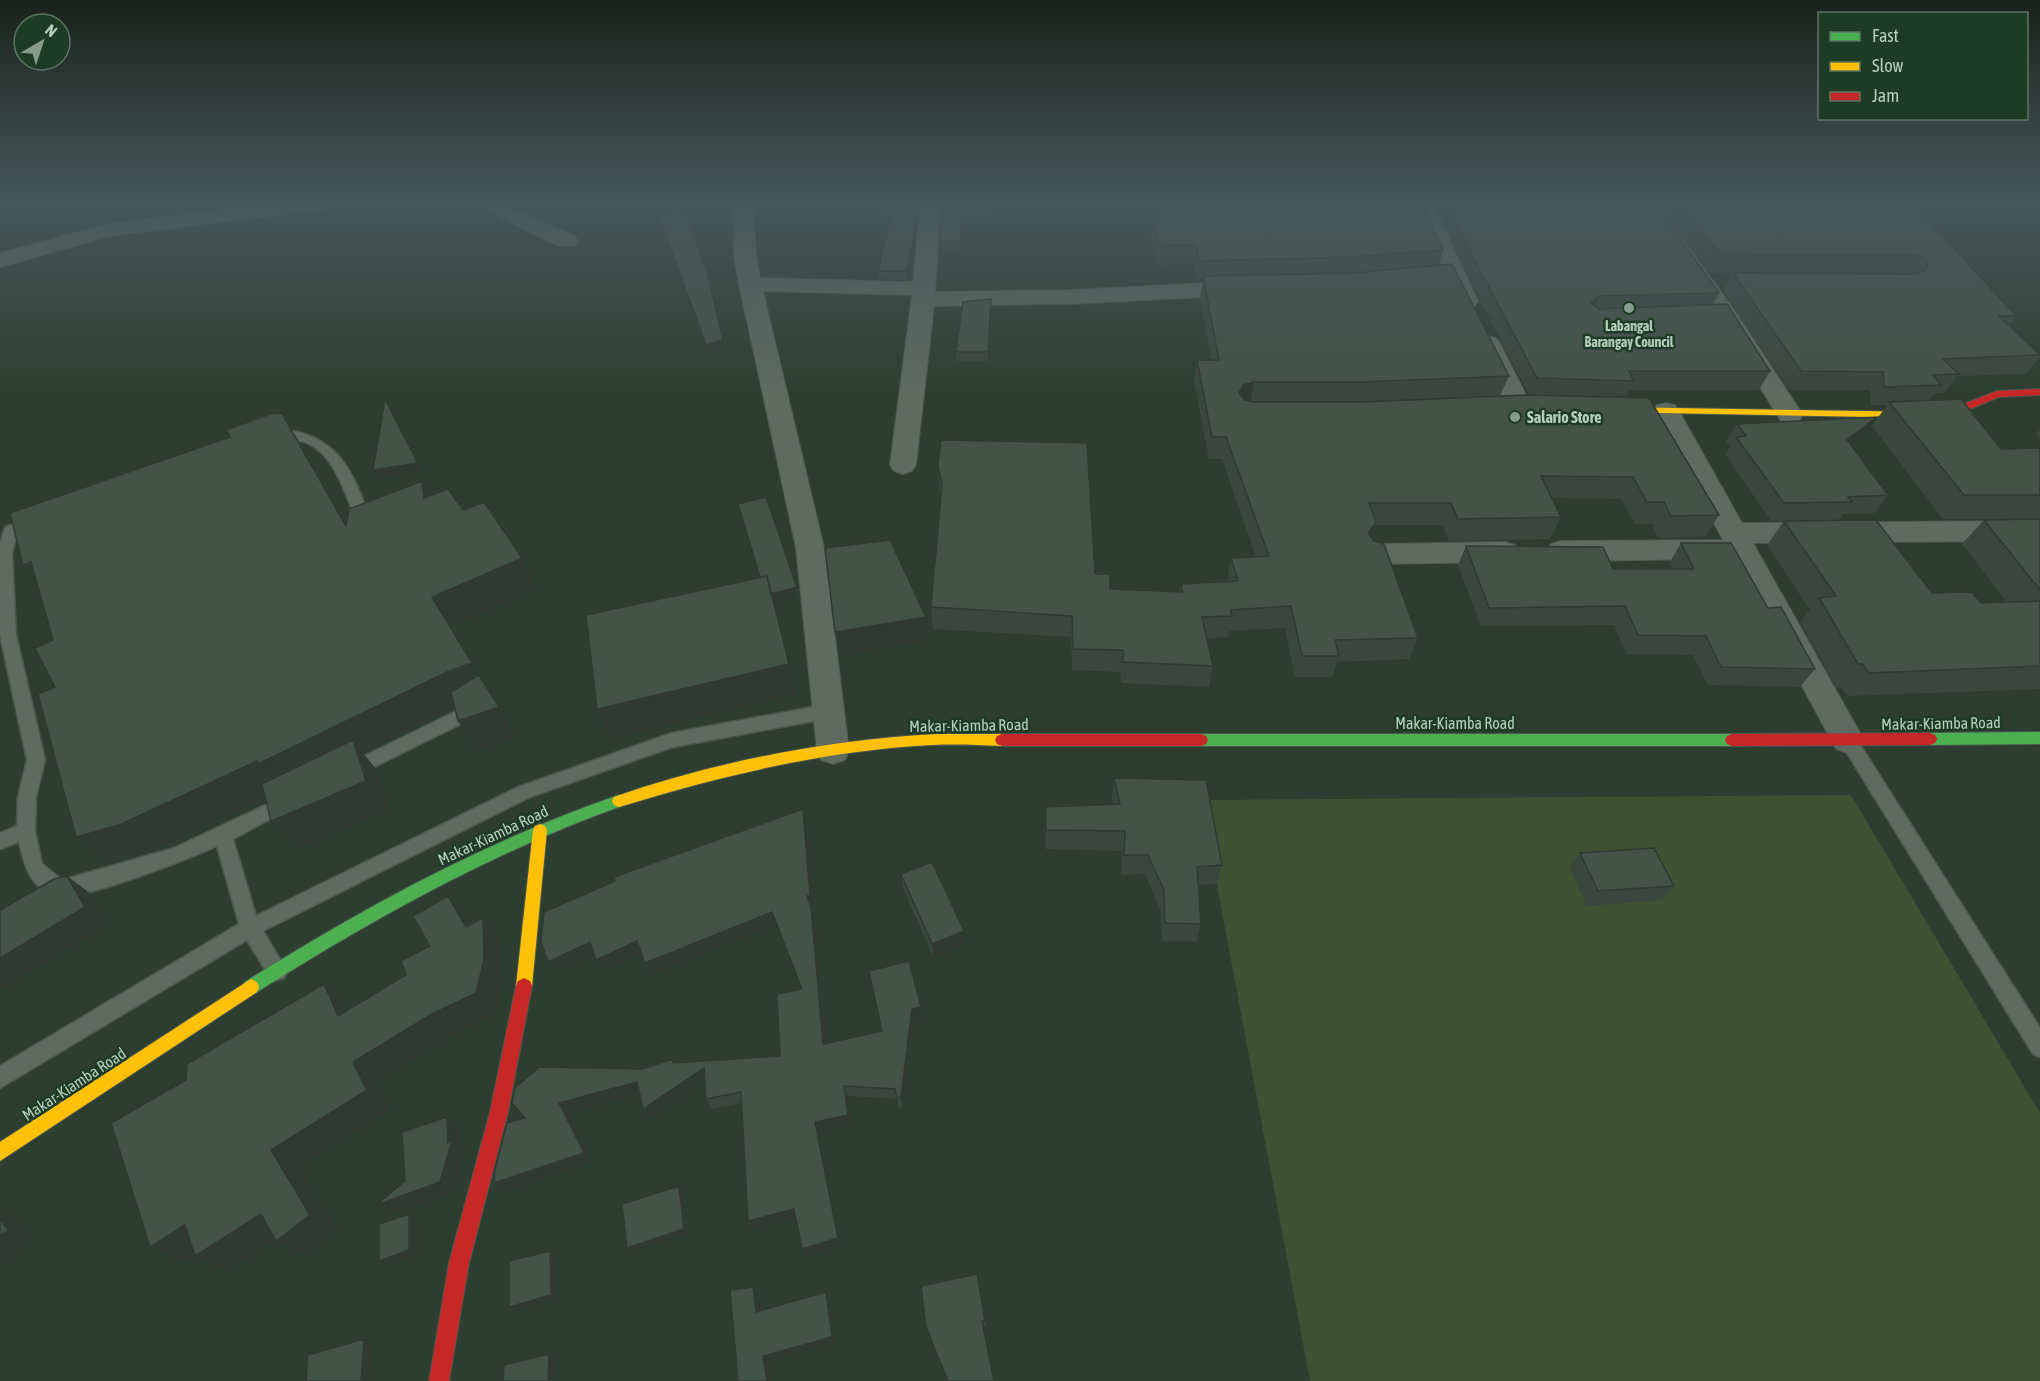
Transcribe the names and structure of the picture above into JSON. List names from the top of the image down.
{
  "streets": {
    "main road": ["Makar-Kiamba Road"]
  },
  "places": ["Labangal Barangay Council", "Salario Store"],
  "legend": ["Fast", "Slow", "Jam"],
  "north": "top right"
}
